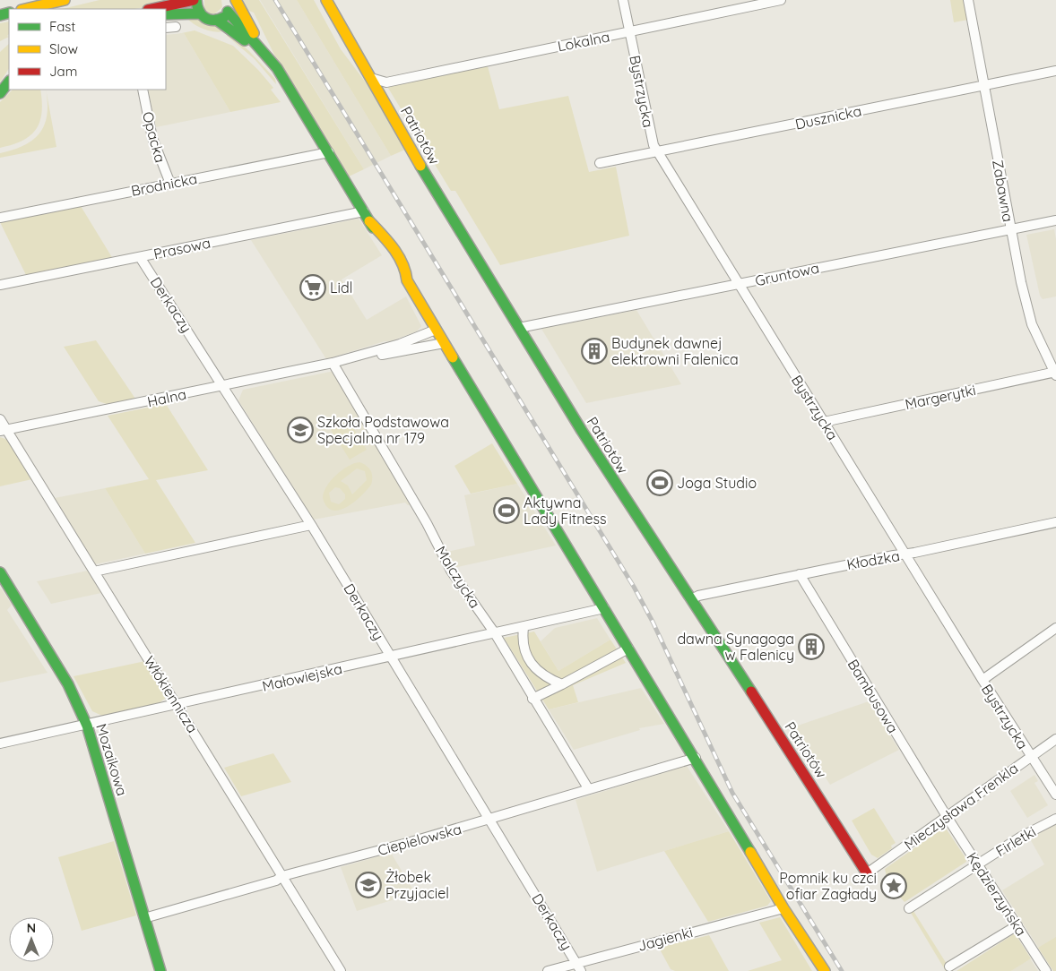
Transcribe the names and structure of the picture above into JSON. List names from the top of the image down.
{
  "streets": {
    "main road": ["Patriotów", "Mozaikowa"],
    "street": [
      "Lokalna",
      "Bystrzycka",
      "Dusznicka",
      "Opacka",
      "Brodnicka",
      "Zabawna",
      "Prasowa",
      "Gruntowa",
      "Derkaczy",
      "Margerytki",
      "Halna",
      "Kłodzka",
      "Malczycka",
      "Małowiejska",
      "Włókiennicza",
      "Bambusowa",
      "Mieczysława Frenkla",
      "Ciepielowska",
      "Firletki",
      "Kędzierzyńska",
      "Jagienki"
    ]
  },
  "crossings": [
    ["Lokalna", "Bystrzycka"],
    ["Lokalna", "Patriotów"],
    ["Bystrzycka", "Dusznicka"],
    ["Bystrzycka", "Gruntowa"],
    ["Bystrzycka", "Margerytki"],
    ["Bystrzycka", "Kłodzka"],
    ["Bystrzycka", "Mieczysława Frenkla"],
    ["Dusznicka", "Zabawna"],
    ["Patriotów", "Gruntowa"],
    ["Patriotów", "Kłodzka"],
    ["Patriotów", "Mieczysława Frenkla"],
    ["Opacka", "Brodnicka"],
    ["Zabawna", "Gruntowa"],
    ["Zabawna", "Margerytki"],
    ["Prasowa", "Derkaczy"],
    ["Derkaczy", "Halna"],
    ["Derkaczy", "Małowiejska"],
    ["Derkaczy", "Ciepielowska"],
    ["Derkaczy", "Jagienki"],
    ["Halna", "Malczycka"],
    ["Halna", "Włókiennicza"],
    ["Kłodzka", "Bambusowa"],
    ["Malczycka", "Małowiejska"],
    ["Malczycka", "Ciepielowska"],
    ["Małowiejska", "Włókiennicza"],
    ["Małowiejska", "Mozaikowa"],
    ["Włókiennicza", "Ciepielowska"],
    ["Bambusowa", "Mieczysława Frenkla"],
    ["Bambusowa", "Kędzierzyńska"],
    ["Mozaikowa", "Ciepielowska"],
    ["Mieczysława Frenkla", "Kędzierzyńska"],
    ["Firletki", "Kędzierzyńska"]
  ],
  "places": {
    "supermarket": ["Lidl"],
    "building": ["Budynek dawnej elektrowni Falenica", "dawna Synagoga w Falenicy"],
    "school or university": ["Szkoła Podstawowa Specjalna nr 179", "Żłobek Przyjaciel"],
    "sports": ["Joga Studio", "Aktywna Lady Fitness"],
    "place": ["Pomnik ku czci ofiar Zagłady"]
  },
  "legend": ["Fast", "Slow", "Jam"],
  "north": "top"
}
